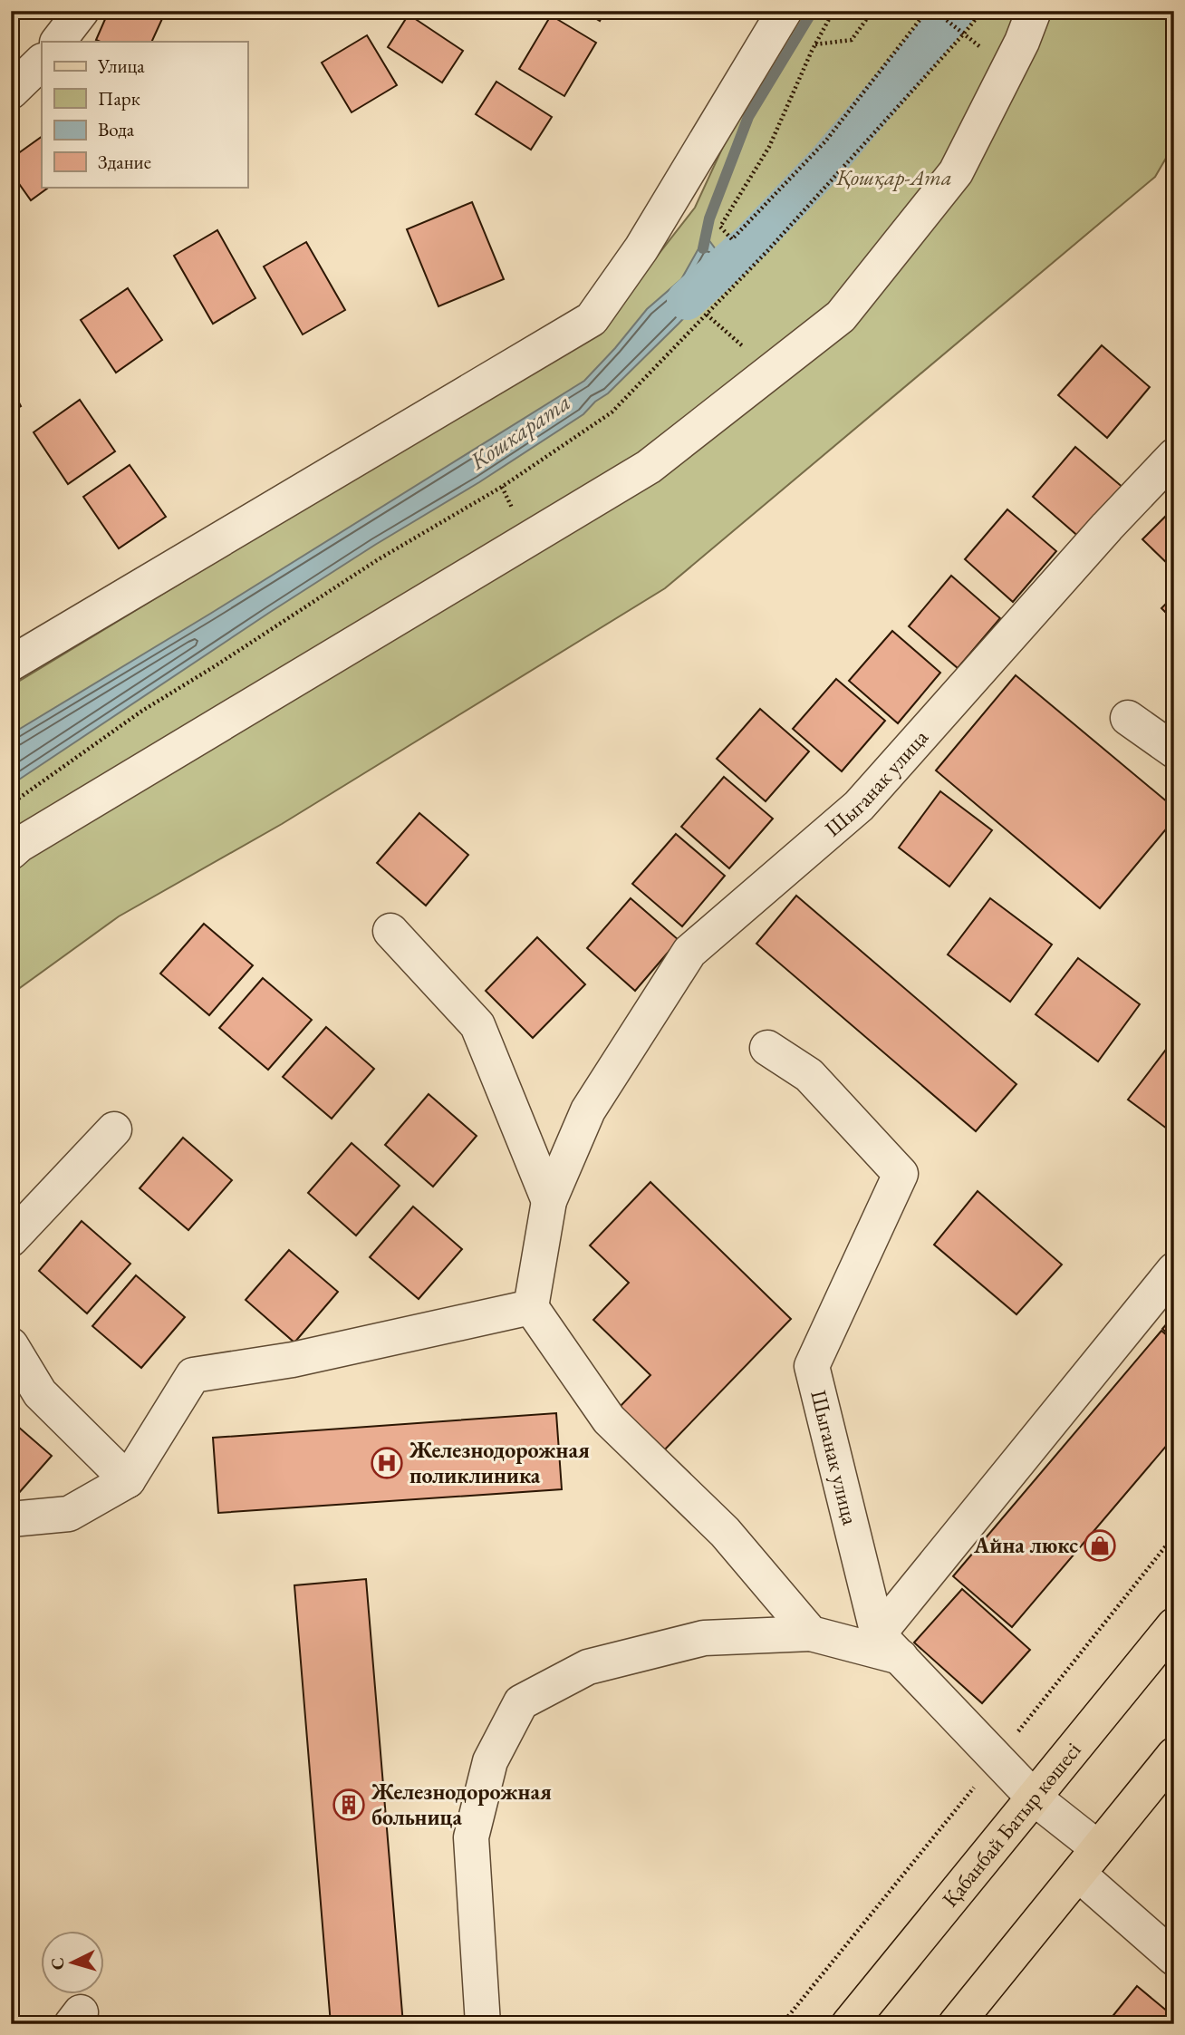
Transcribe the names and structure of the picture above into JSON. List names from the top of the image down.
{
  "streets": {
    "main road": ["Қабанбай Батыр көшесі"],
    "street": ["Шыганак улица"]
  },
  "crossings": [
    ["Шыганак улица", "Қабанбай Батыр көшесі"]
  ],
  "water": ["Кошкарата"],
  "parks": ["Қошқар-Ата"],
  "places": {
    "hospital": ["Железнодорожная поликлиника"],
    "shop": ["Айна люкс"],
    "building": ["Железнодорожная больница"]
  },
  "legend": [
    "Улица",
    "Парк",
    "Вода",
    "Здание"
  ],
  "north": "left"
}
